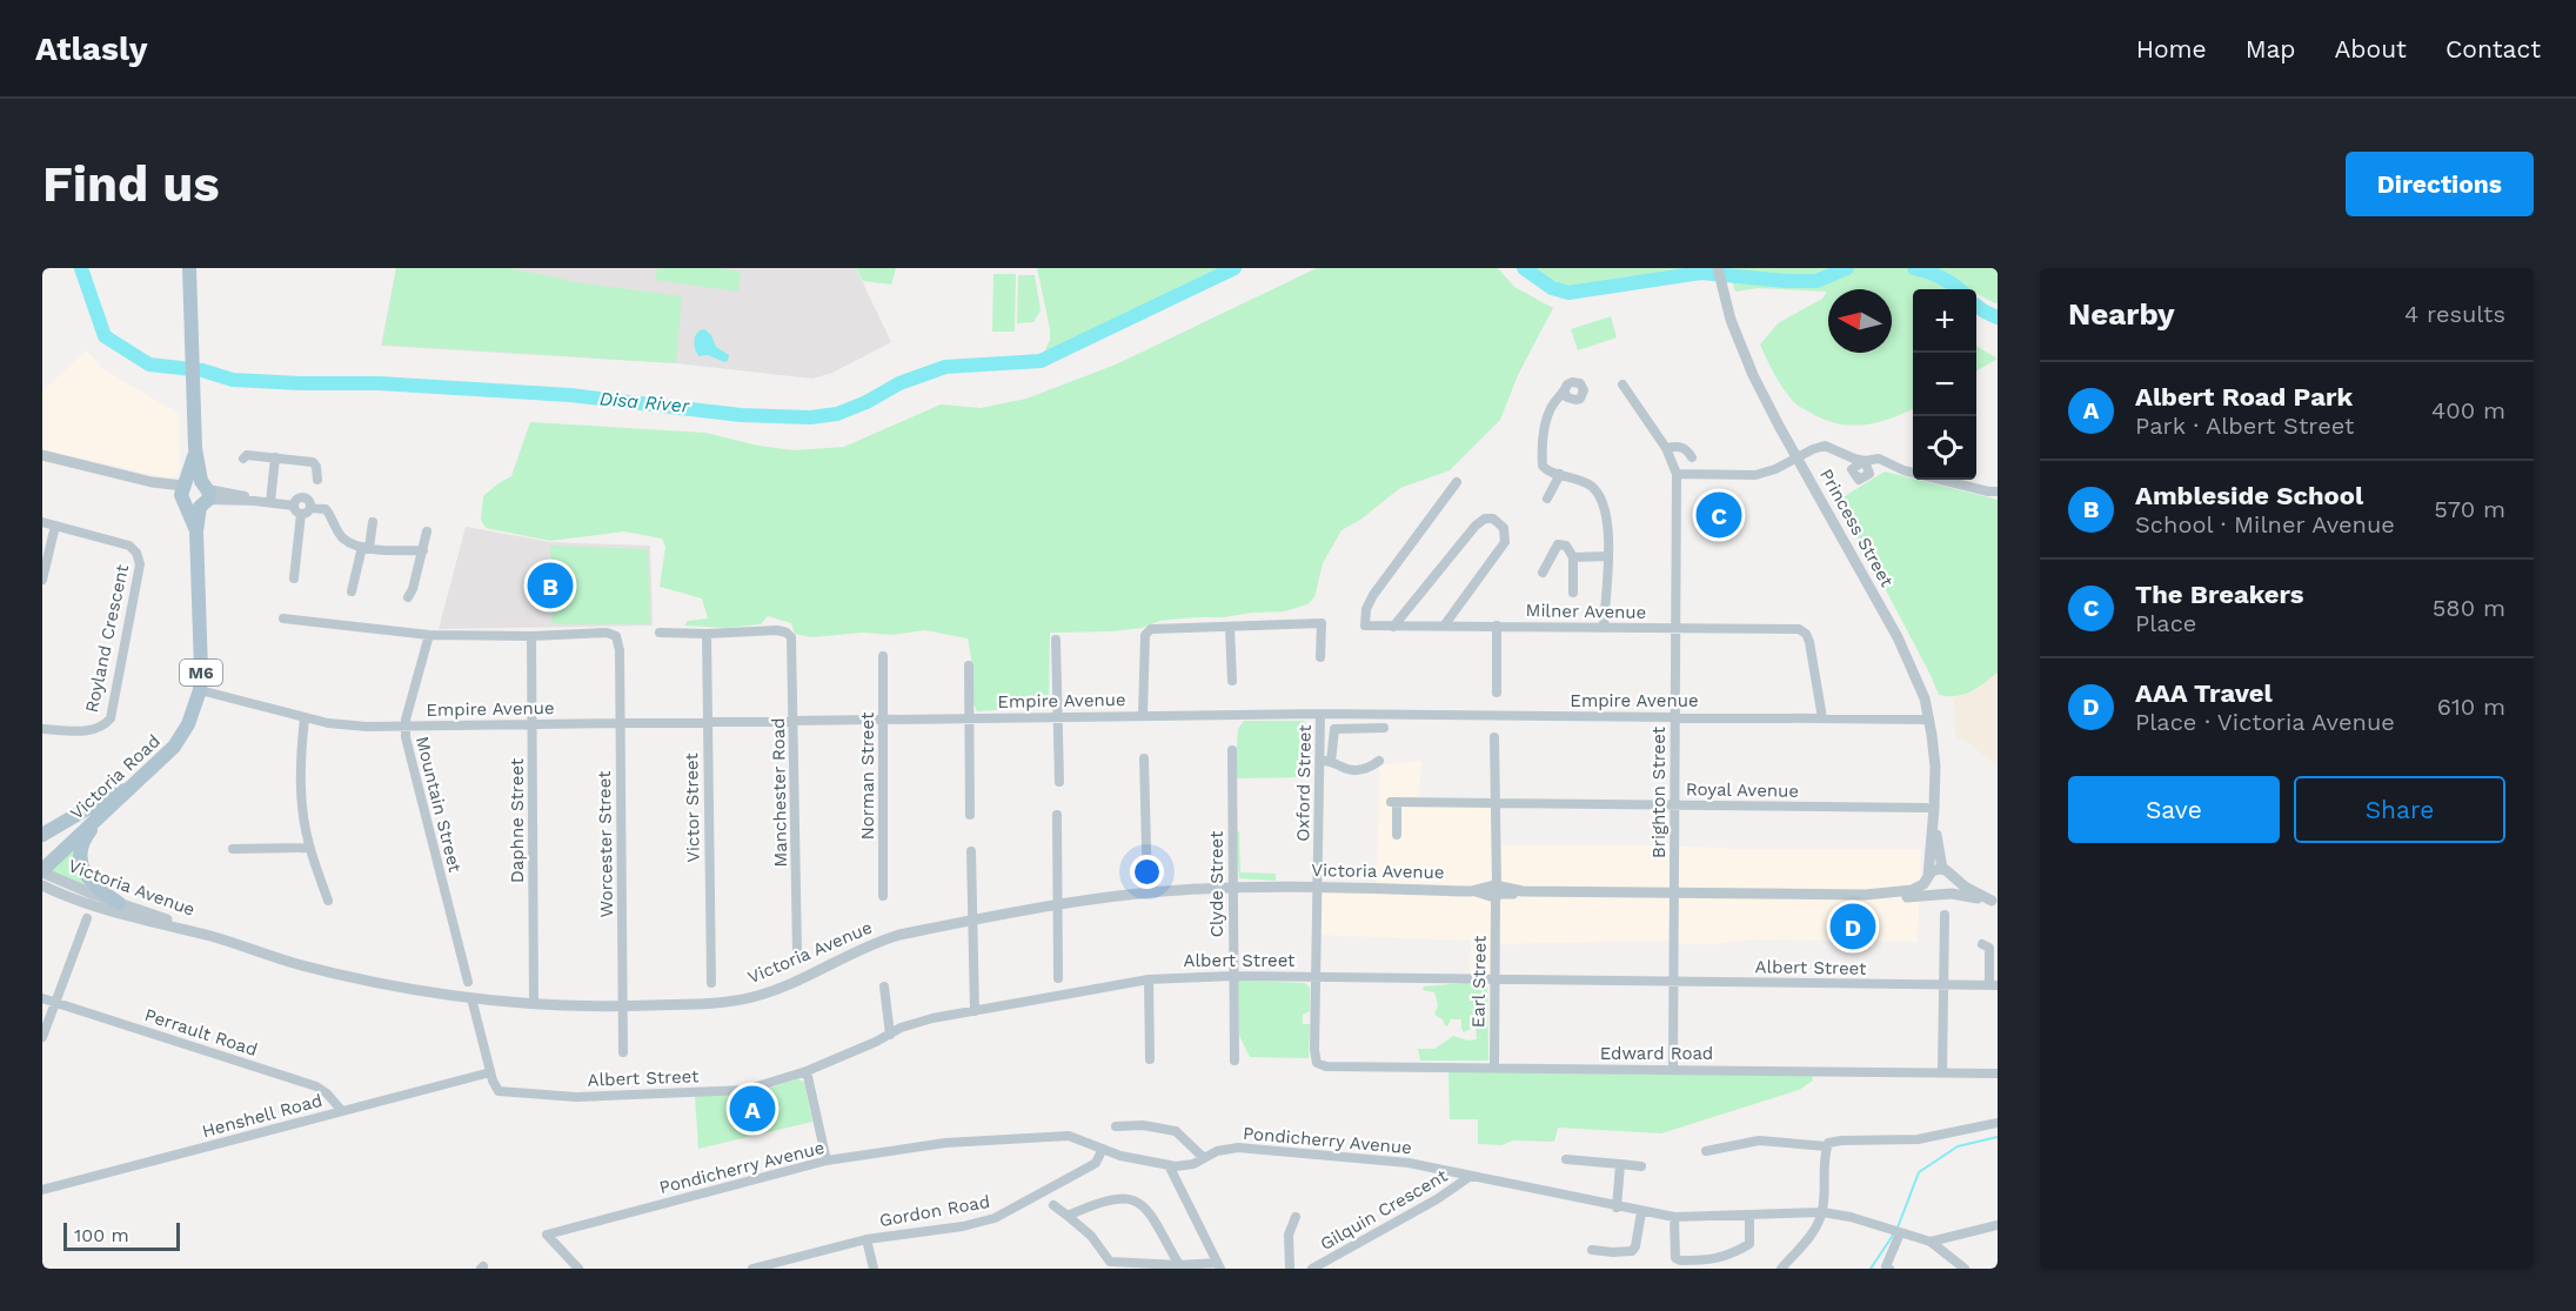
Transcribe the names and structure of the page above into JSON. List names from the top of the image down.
{
  "streets": {
    "main road": ["M6", "Victoria Road"],
    "street": [
      "Princess Street",
      "Milner Avenue",
      "Royland Crescent",
      "Empire Avenue",
      "Norman Street",
      "Oxford Street",
      "Royal Avenue",
      "Manchester Road",
      "Brighton Street",
      "Mountain Street",
      "Victor Street",
      "Daphne Street",
      "Worcester Street",
      "Victoria Avenue",
      "Clyde Street",
      "Albert Street",
      "Earl Street",
      "Perrault Road",
      "Edward Road",
      "Henshell Road",
      "Pondicherry Avenue",
      "Gilquin Crescent",
      "Gordon Road"
    ]
  },
  "crossings": [
    ["Princess Street", "Empire Avenue"],
    ["Princess Street", "Royal Avenue"],
    ["Princess Street", "Victoria Avenue"],
    ["Milner Avenue", "Empire Avenue"],
    ["Milner Avenue", "Brighton Street"],
    ["Empire Avenue", "Norman Street"],
    ["Empire Avenue", "Victoria Road"],
    ["Empire Avenue", "Oxford Street"],
    ["Empire Avenue", "Manchester Road"],
    ["Empire Avenue", "Brighton Street"],
    ["Empire Avenue", "Mountain Street"],
    ["Empire Avenue", "Victor Street"],
    ["Empire Avenue", "Daphne Street"],
    ["Empire Avenue", "Worcester Street"],
    ["Victoria Road", "Victoria Avenue"],
    ["Oxford Street", "Victoria Avenue"],
    ["Oxford Street", "Albert Street"],
    ["Oxford Street", "Edward Road"],
    ["Royal Avenue", "Brighton Street"],
    ["Royal Avenue", "Earl Street"],
    ["Manchester Road", "Victor Street"],
    ["Brighton Street", "Victoria Avenue"],
    ["Brighton Street", "Albert Street"],
    ["Brighton Street", "Edward Road"],
    ["Daphne Street", "Worcester Street"],
    ["Daphne Street", "Victoria Avenue"],
    ["Worcester Street", "Victoria Avenue"],
    ["Victoria Avenue", "Clyde Street"],
    ["Victoria Avenue", "Earl Street"],
    ["Clyde Street", "Albert Street"],
    ["Albert Street", "Earl Street"],
    ["Albert Street", "Henshell Road"],
    ["Earl Street", "Edward Road"],
    ["Perrault Road", "Henshell Road"],
    ["Pondicherry Avenue", "Gilquin Crescent"],
    ["Pondicherry Avenue", "Gordon Road"]
  ],
  "water": ["Disa River"],
  "scale_bar": "100 m",
  "north": "left",
  "page": {
    "header": "Atlasly",
    "nav": [
      "Home",
      "Map",
      "About",
      "Contact"
    ],
    "buttons": [
      "Directions",
      ["Save", "Share"]
    ],
    "title": "Find us",
    "heading": ["Nearby", "4 results"],
    "map_buttons": ["+", "−"],
    "list": [
      {
        "mark": "A",
        "name": "Albert Road Park",
        "note": "Park · Albert Street",
        "value": "400 m"
      },
      {
        "mark": "B",
        "name": "Ambleside School",
        "note": "School · Milner Avenue",
        "value": "570 m"
      },
      {
        "mark": "C",
        "name": "The Breakers",
        "note": "Place",
        "value": "580 m"
      },
      {
        "mark": "D",
        "name": "AAA Travel",
        "note": "Place · Victoria Avenue",
        "value": "610 m"
      }
    ],
    "pins": [
      "C",
      "B",
      "D",
      "A"
    ],
    "scale": "100 m"
  }
}
